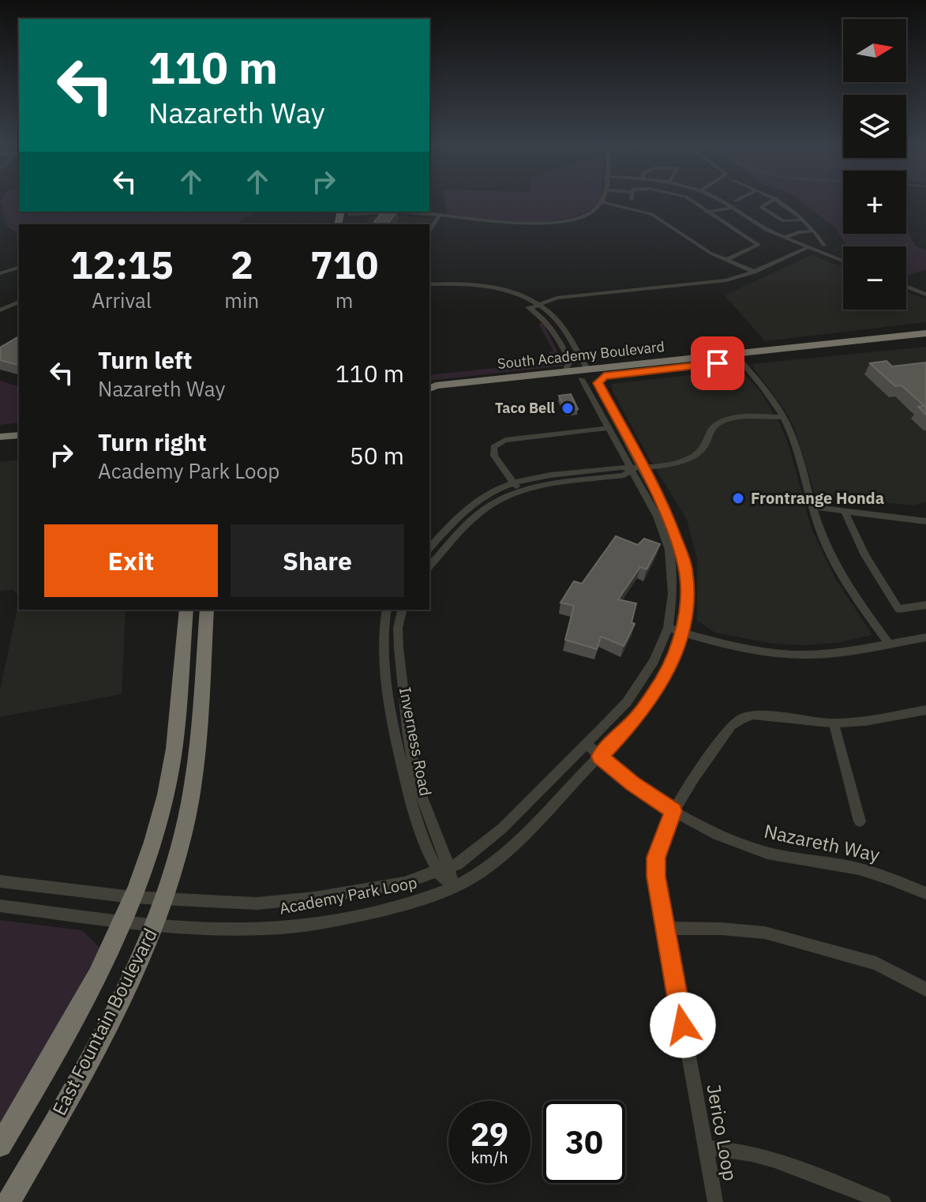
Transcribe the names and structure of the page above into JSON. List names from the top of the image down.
{
  "streets": {
    "highway": ["South Academy Boulevard", "East Fountain Boulevard"],
    "street": [
      "Inverness Road",
      "Nazareth Way",
      "Academy Park Loop",
      "Jerico Loop"
    ]
  },
  "crossings": [
    ["South Academy Boulevard", "Academy Park Loop"],
    ["Inverness Road", "Academy Park Loop"],
    ["Nazareth Way", "Academy Park Loop"],
    ["Nazareth Way", "Jerico Loop"],
    ["Academy Park Loop", "East Fountain Boulevard"]
  ],
  "places": ["Taco Bell", "Frontrange Honda"],
  "north": "right",
  "page": {
    "map_buttons": ["+", "−"],
    "turn": ["110 m", "Nazareth Way"],
    "eta": [
      "12:15",
      "Arrival",
      "2",
      "min",
      "710",
      "m"
    ],
    "list": [
      {
        "name": "Turn left",
        "note": "Nazareth Way",
        "value": "110 m"
      },
      {
        "name": "Turn right",
        "note": "Academy Park Loop",
        "value": "50 m"
      }
    ],
    "buttons": ["Exit", "Share"],
    "speed": "29 km/h",
    "limit": "30"
  }
}
